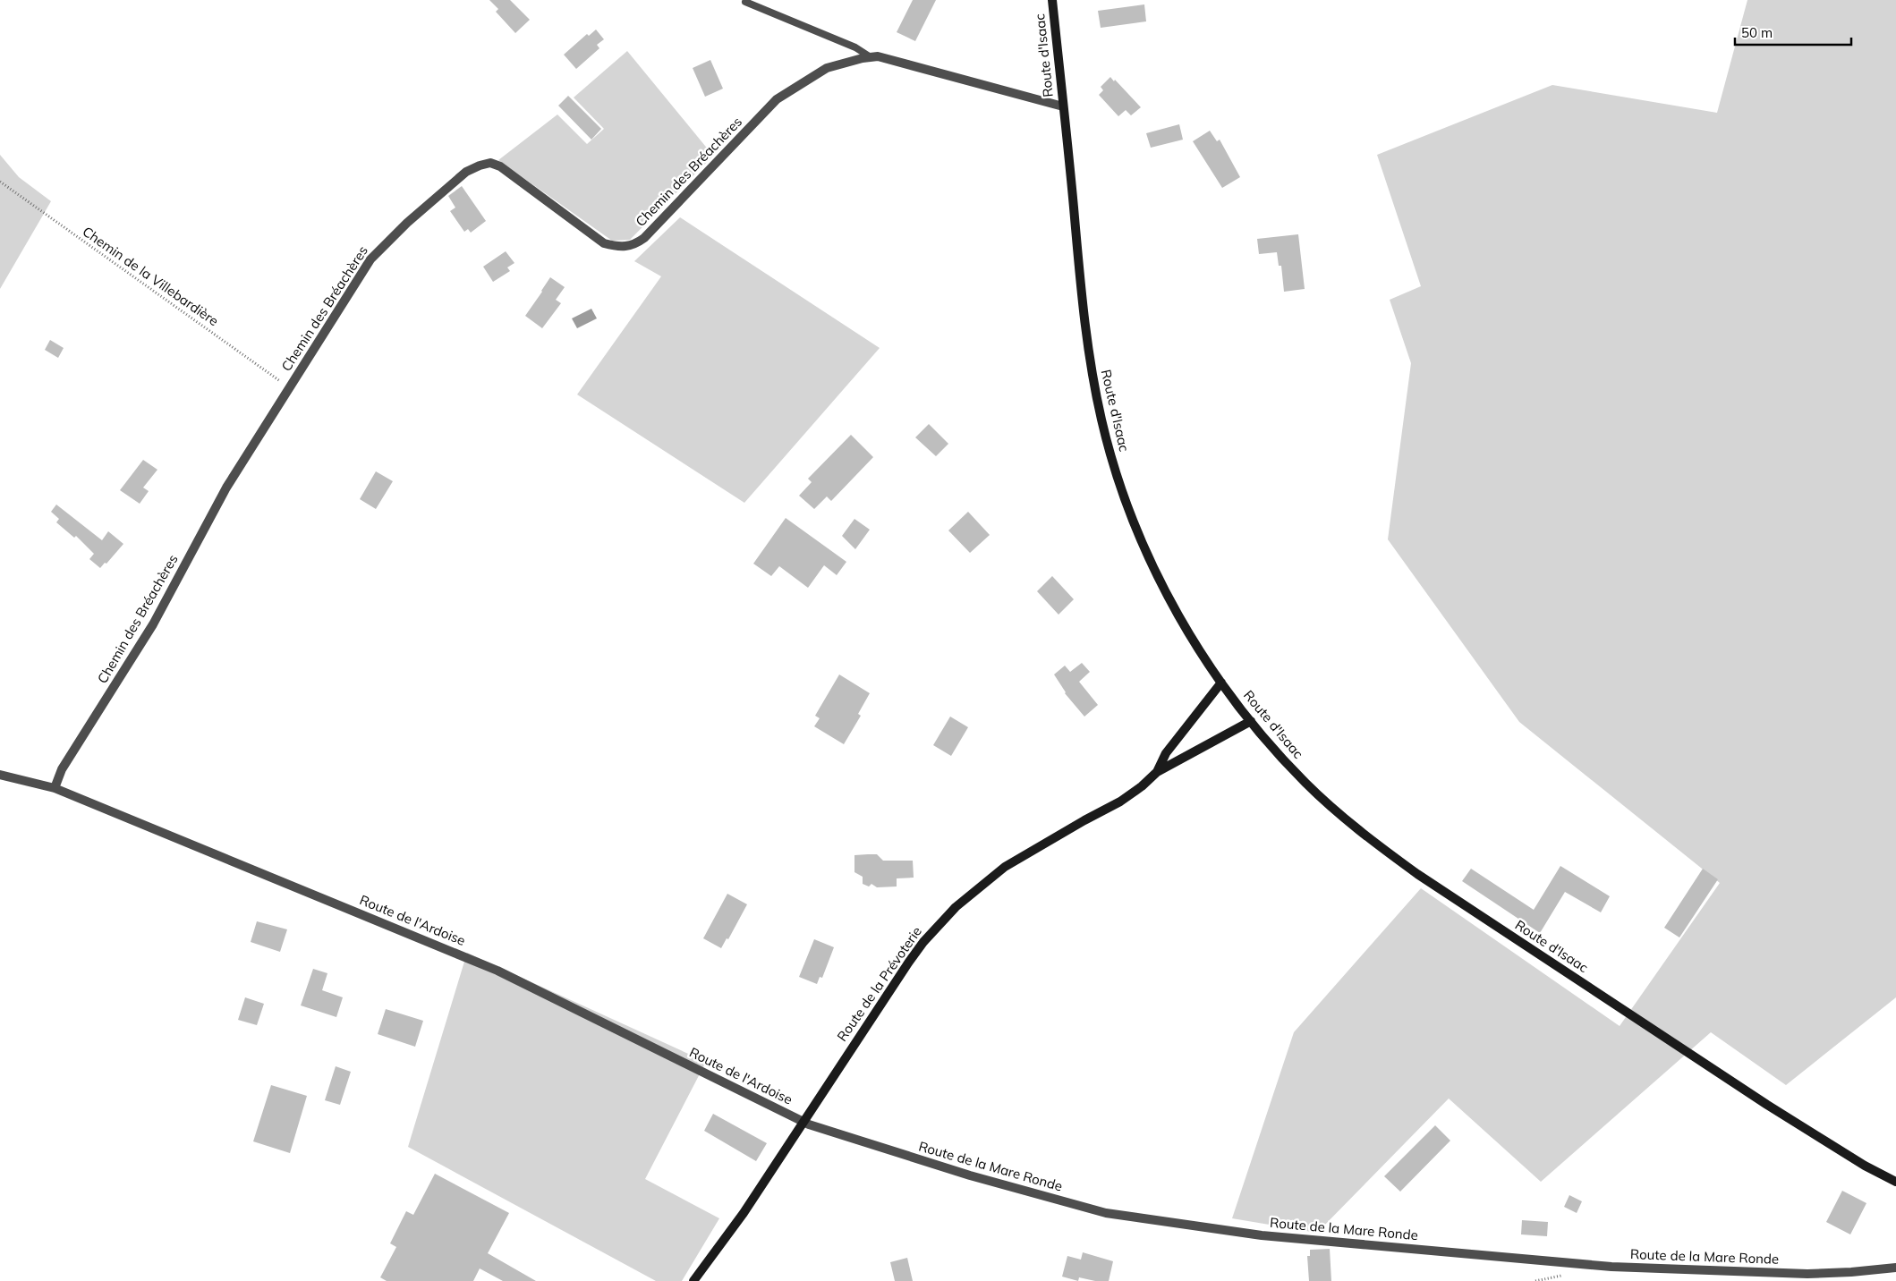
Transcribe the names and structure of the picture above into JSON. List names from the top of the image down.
{
  "streets": {
    "street": [
      "Route d'Isaac",
      "Chemin des Bréachères",
      "Route de l'Ardoise",
      "Route de la Prévoterie",
      "Route de la Mare Ronde"
    ],
    "path": ["Chemin de la Villebardière"]
  },
  "crossings": [
    ["Route d'Isaac", "Chemin des Bréachères"],
    ["Route d'Isaac", "Route de la Prévoterie"],
    ["Chemin des Bréachères", "Chemin de la Villebardière"],
    ["Chemin des Bréachères", "Route de l'Ardoise"],
    ["Route de l'Ardoise", "Route de la Prévoterie"],
    ["Route de l'Ardoise", "Route de la Mare Ronde"],
    ["Route de la Prévoterie", "Route de la Mare Ronde"]
  ],
  "scale_bar": "50 m"
}
